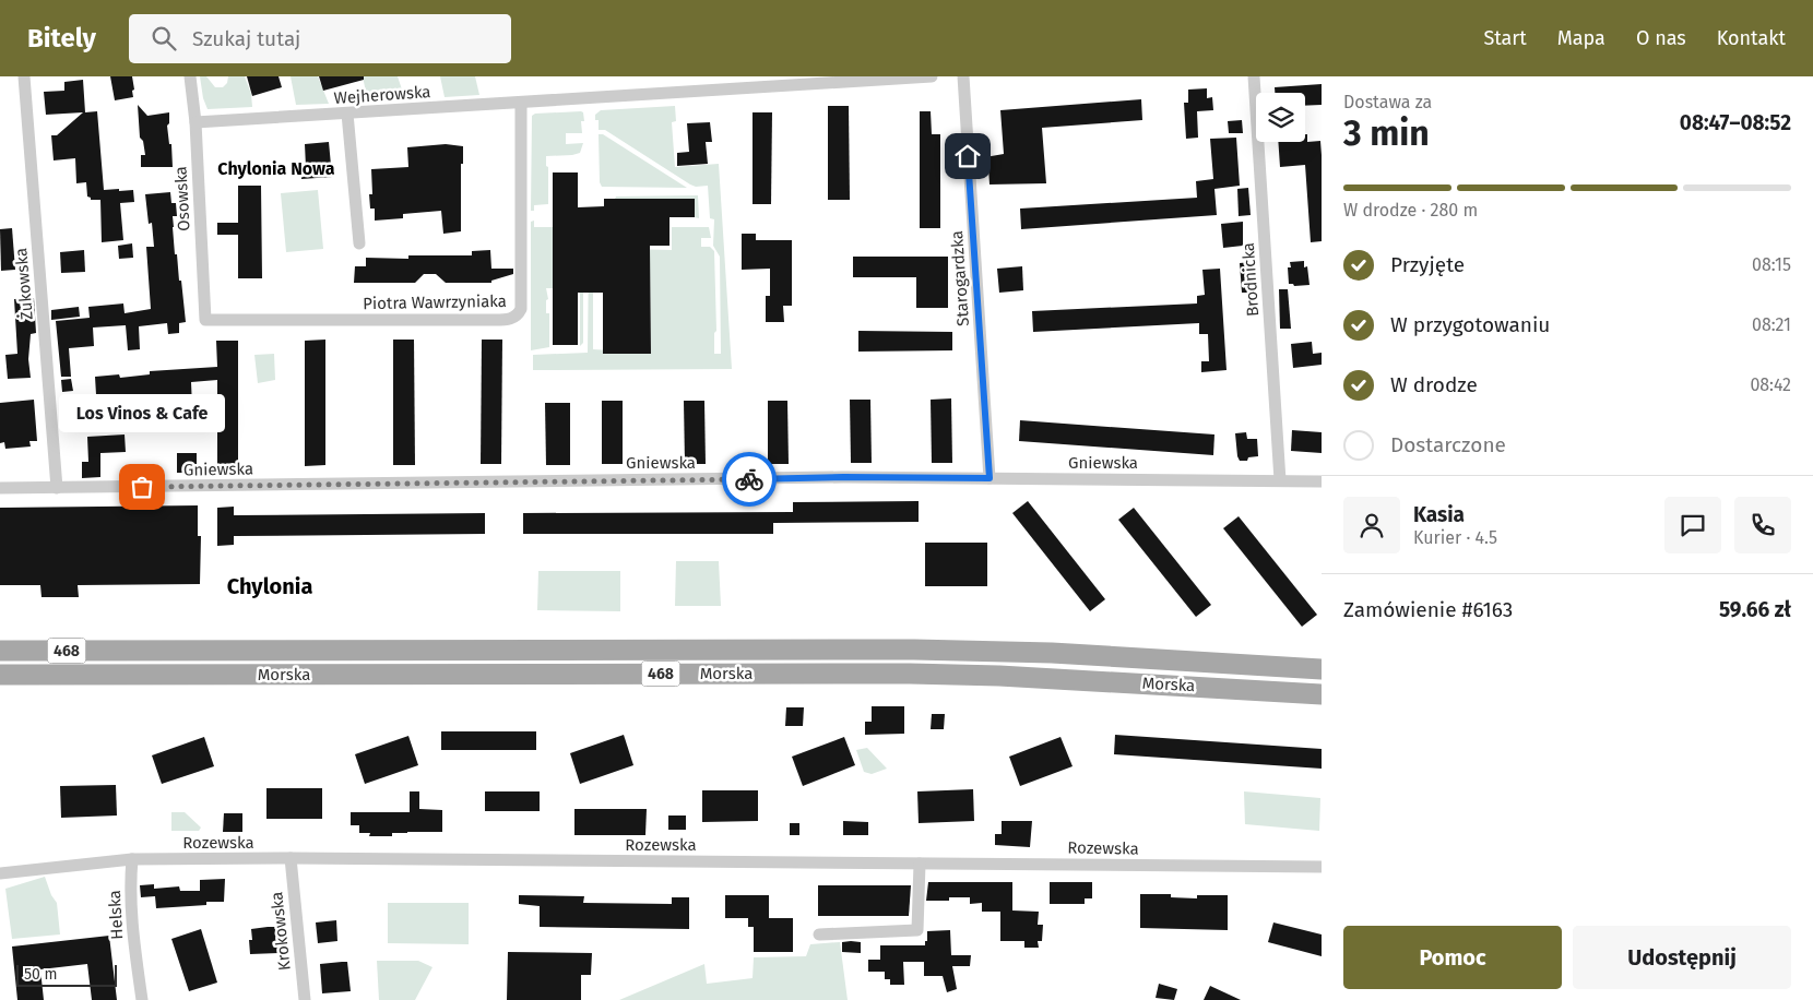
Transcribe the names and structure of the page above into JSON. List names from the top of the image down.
{
  "streets": {
    "main road": ["468", "Morska"],
    "street": [
      "Wejherowska",
      "Osowska",
      "Starogardzka",
      "Brodnicka",
      "Żukowska",
      "Piotra Wawrzyniaka",
      "Gniewska",
      "Rozewska",
      "Helska",
      "Krokowska"
    ]
  },
  "crossings": [
    ["Wejherowska", "Osowska"],
    ["Wejherowska", "Piotra Wawrzyniaka"],
    ["Osowska", "Piotra Wawrzyniaka"],
    ["Starogardzka", "Gniewska"],
    ["Brodnicka", "Gniewska"],
    ["Żukowska", "Gniewska"],
    ["Rozewska", "Helska"],
    ["Rozewska", "Krokowska"]
  ],
  "districts": ["Chylonia Nowa", "Chylonia"],
  "places": ["Los Vinos & Cafe"],
  "scale_bar": "50 m",
  "page": {
    "header": "Bitely",
    "search": "Szukaj tutaj",
    "nav": [
      "Start",
      "Mapa",
      "O nas",
      "Kontakt"
    ],
    "heading": ["3 min", "Dostawa za", "08:47–08:52"],
    "panel": [
      "Kasia",
      "Kurier · 4.5",
      "Zamówienie #6163",
      "59.66 zł"
    ],
    "bar": "W drodze · 280 m",
    "list": [
      ["Przyjęte", "08:15"],
      ["W przygotowaniu", "08:21"],
      ["W drodze", "08:42"],
      "Dostarczone"
    ],
    "bubble": "Los Vinos & Cafe",
    "buttons": ["Pomoc", "Udostępnij"],
    "scale": "50 m"
  }
}
